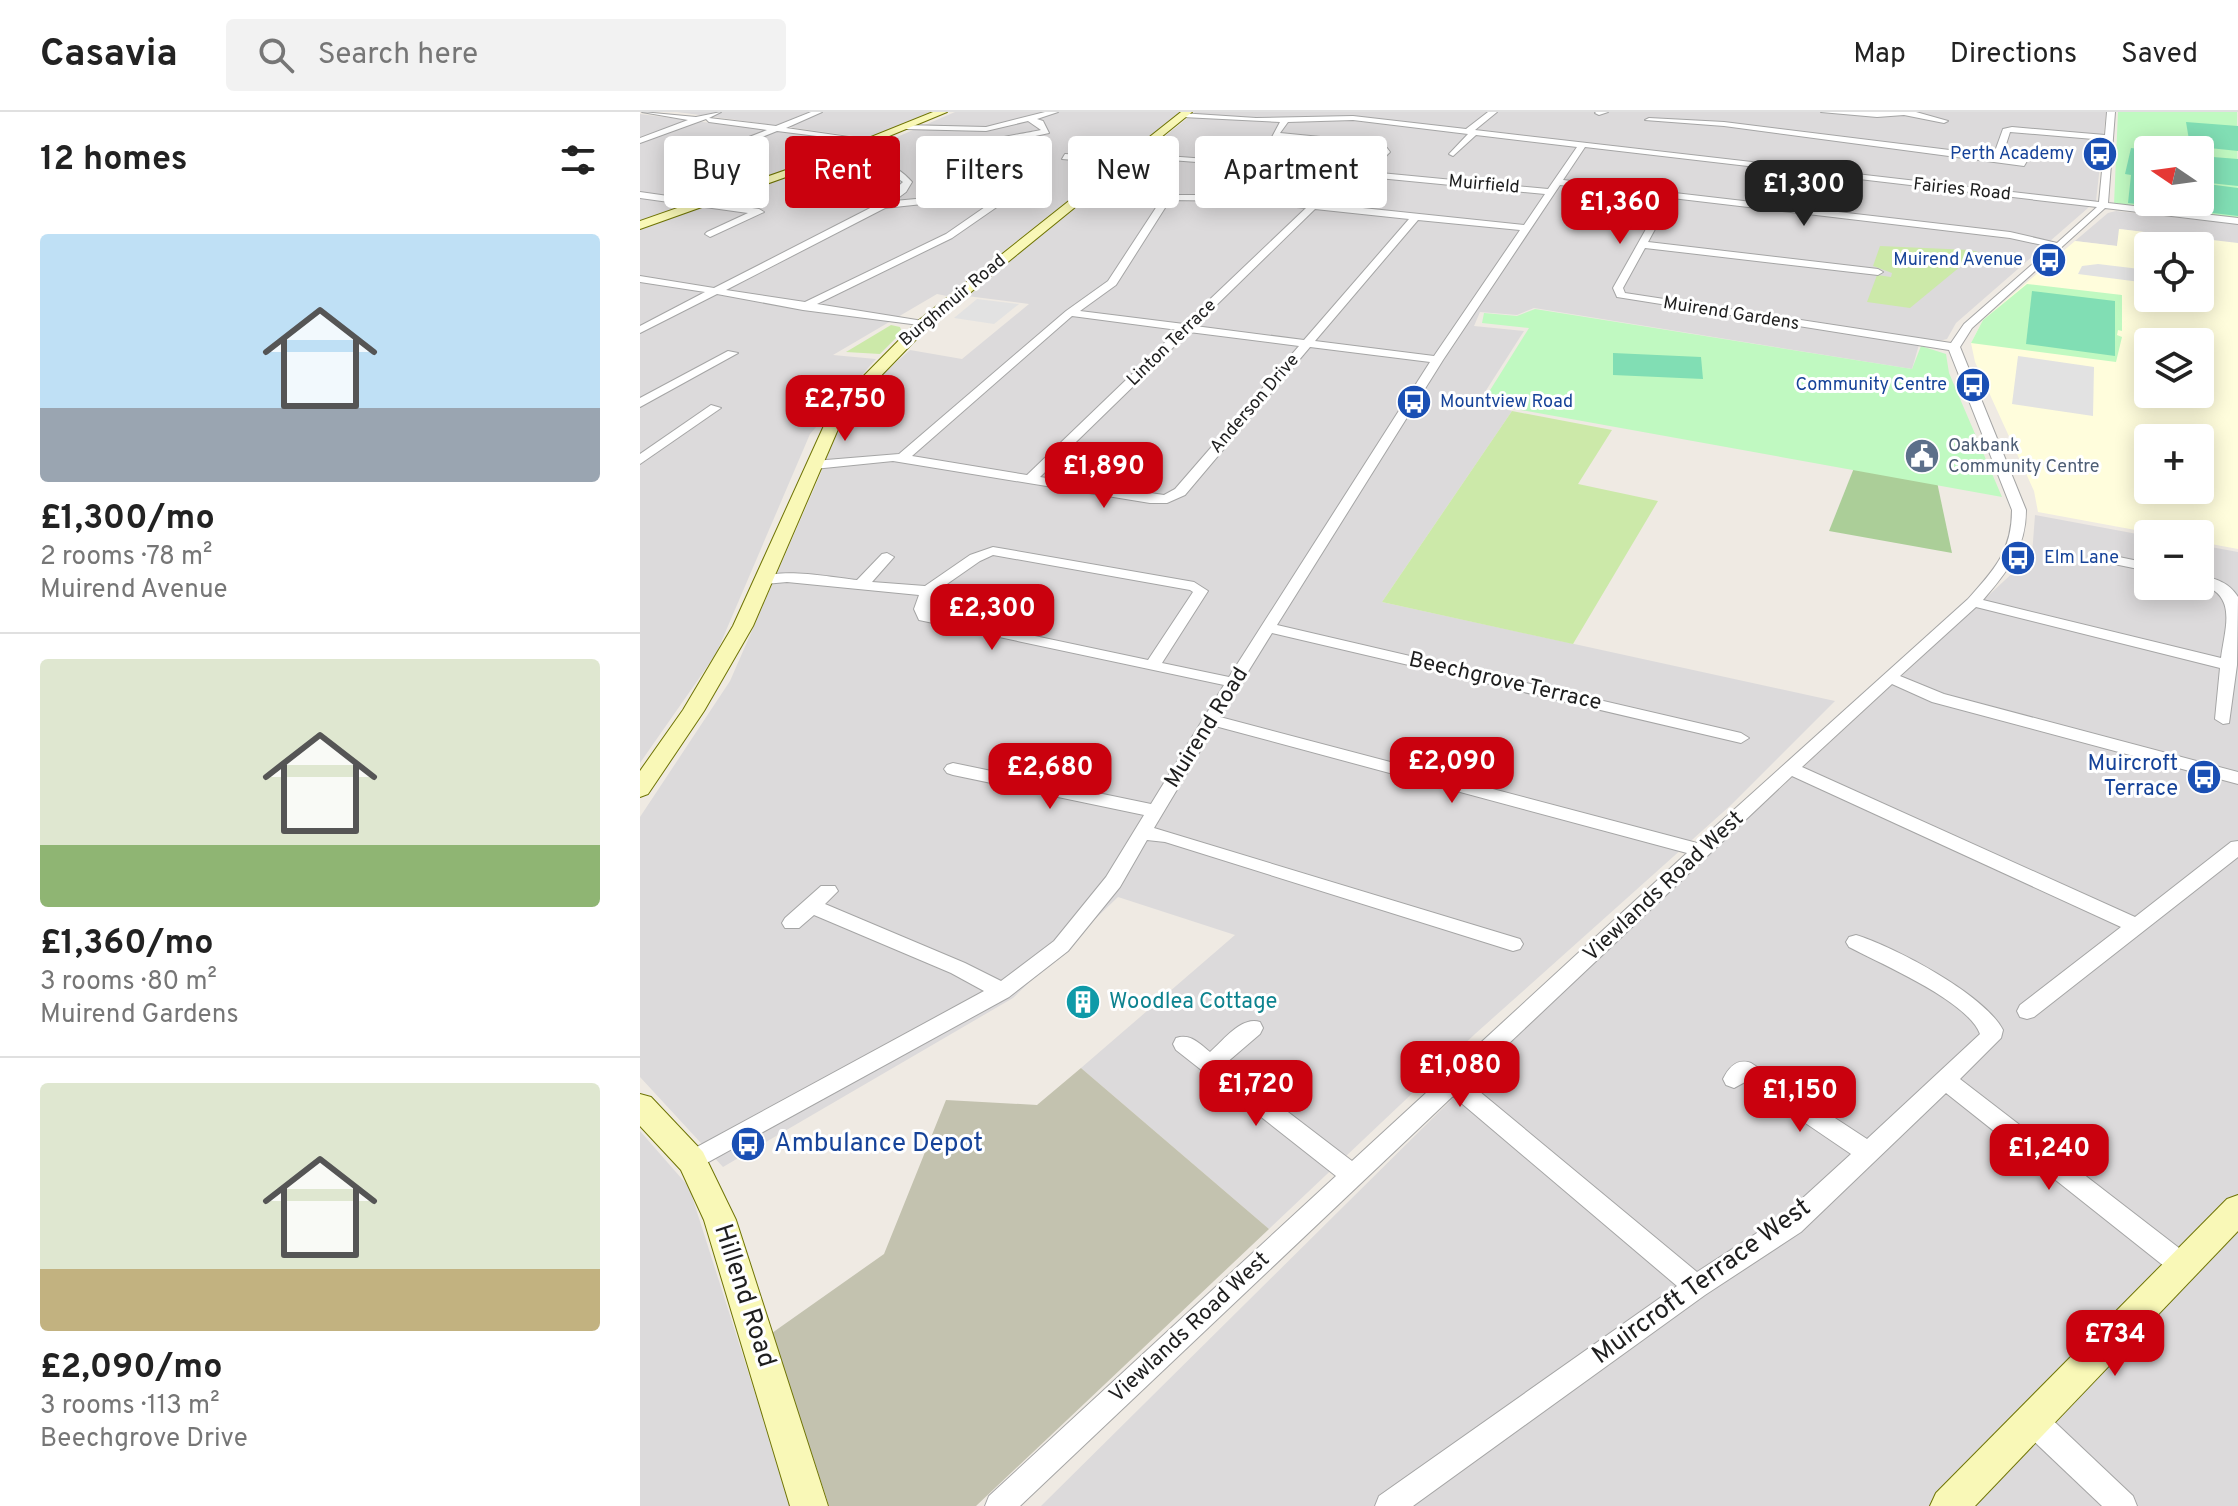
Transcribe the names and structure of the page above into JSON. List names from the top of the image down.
{
  "streets": {
    "street": [
      "Muirfield",
      "Fairies Road",
      "Burghmuir Road",
      "Muirend Gardens",
      "Linton Terrace",
      "Anderson Drive",
      "Beechgrove Terrace",
      "Muirend Road",
      "Viewlands Road West",
      "Muircroft Terrace West",
      "Hillend Road"
    ]
  },
  "crossings": [
    ["Muirfield", "Muirend Road"],
    ["Fairies Road", "Burghmuir Road"],
    ["Fairies Road", "Muirend Road"],
    ["Burghmuir Road", "Anderson Drive"],
    ["Muirend Gardens", "Viewlands Road West"],
    ["Linton Terrace", "Anderson Drive"],
    ["Beechgrove Terrace", "Muirend Road"],
    ["Muirend Road", "Hillend Road"]
  ],
  "places": {
    "bus stop": [
      "Perth Academy",
      "Muirend Avenue",
      "Community Centre",
      "Mountview Road",
      "Elm Lane",
      "Muircroft Terrace",
      "Ambulance Depot"
    ],
    "public building": ["Oakbank Community Centre"],
    "building": ["Woodlea Cottage"]
  },
  "north": "left",
  "page": {
    "header": "Casavia",
    "search": "Search here",
    "nav": ["Map", "Directions", "Saved"],
    "heading": "12 homes",
    "map_buttons": ["+", "−"],
    "chip": [
      "Buy",
      "Rent",
      "Filters",
      "New",
      "Apartment"
    ],
    "price": [
      "£1,300",
      "£1,360",
      "£2,750",
      "£1,890",
      "£2,300",
      "£2,090",
      "£2,680",
      "£1,080",
      "£1,720",
      "£1,150",
      "£1,240",
      "£734"
    ],
    "list": [
      {
        "name": "£1,300/mo",
        "note": "2 rooms · 78 m² · Muirend Avenue"
      },
      {
        "name": "£1,360/mo",
        "note": "3 rooms · 80 m² · Muirend Gardens"
      },
      {
        "name": "£2,090/mo",
        "note": "3 rooms · 113 m² · Beechgrove Drive"
      }
    ]
  }
}
